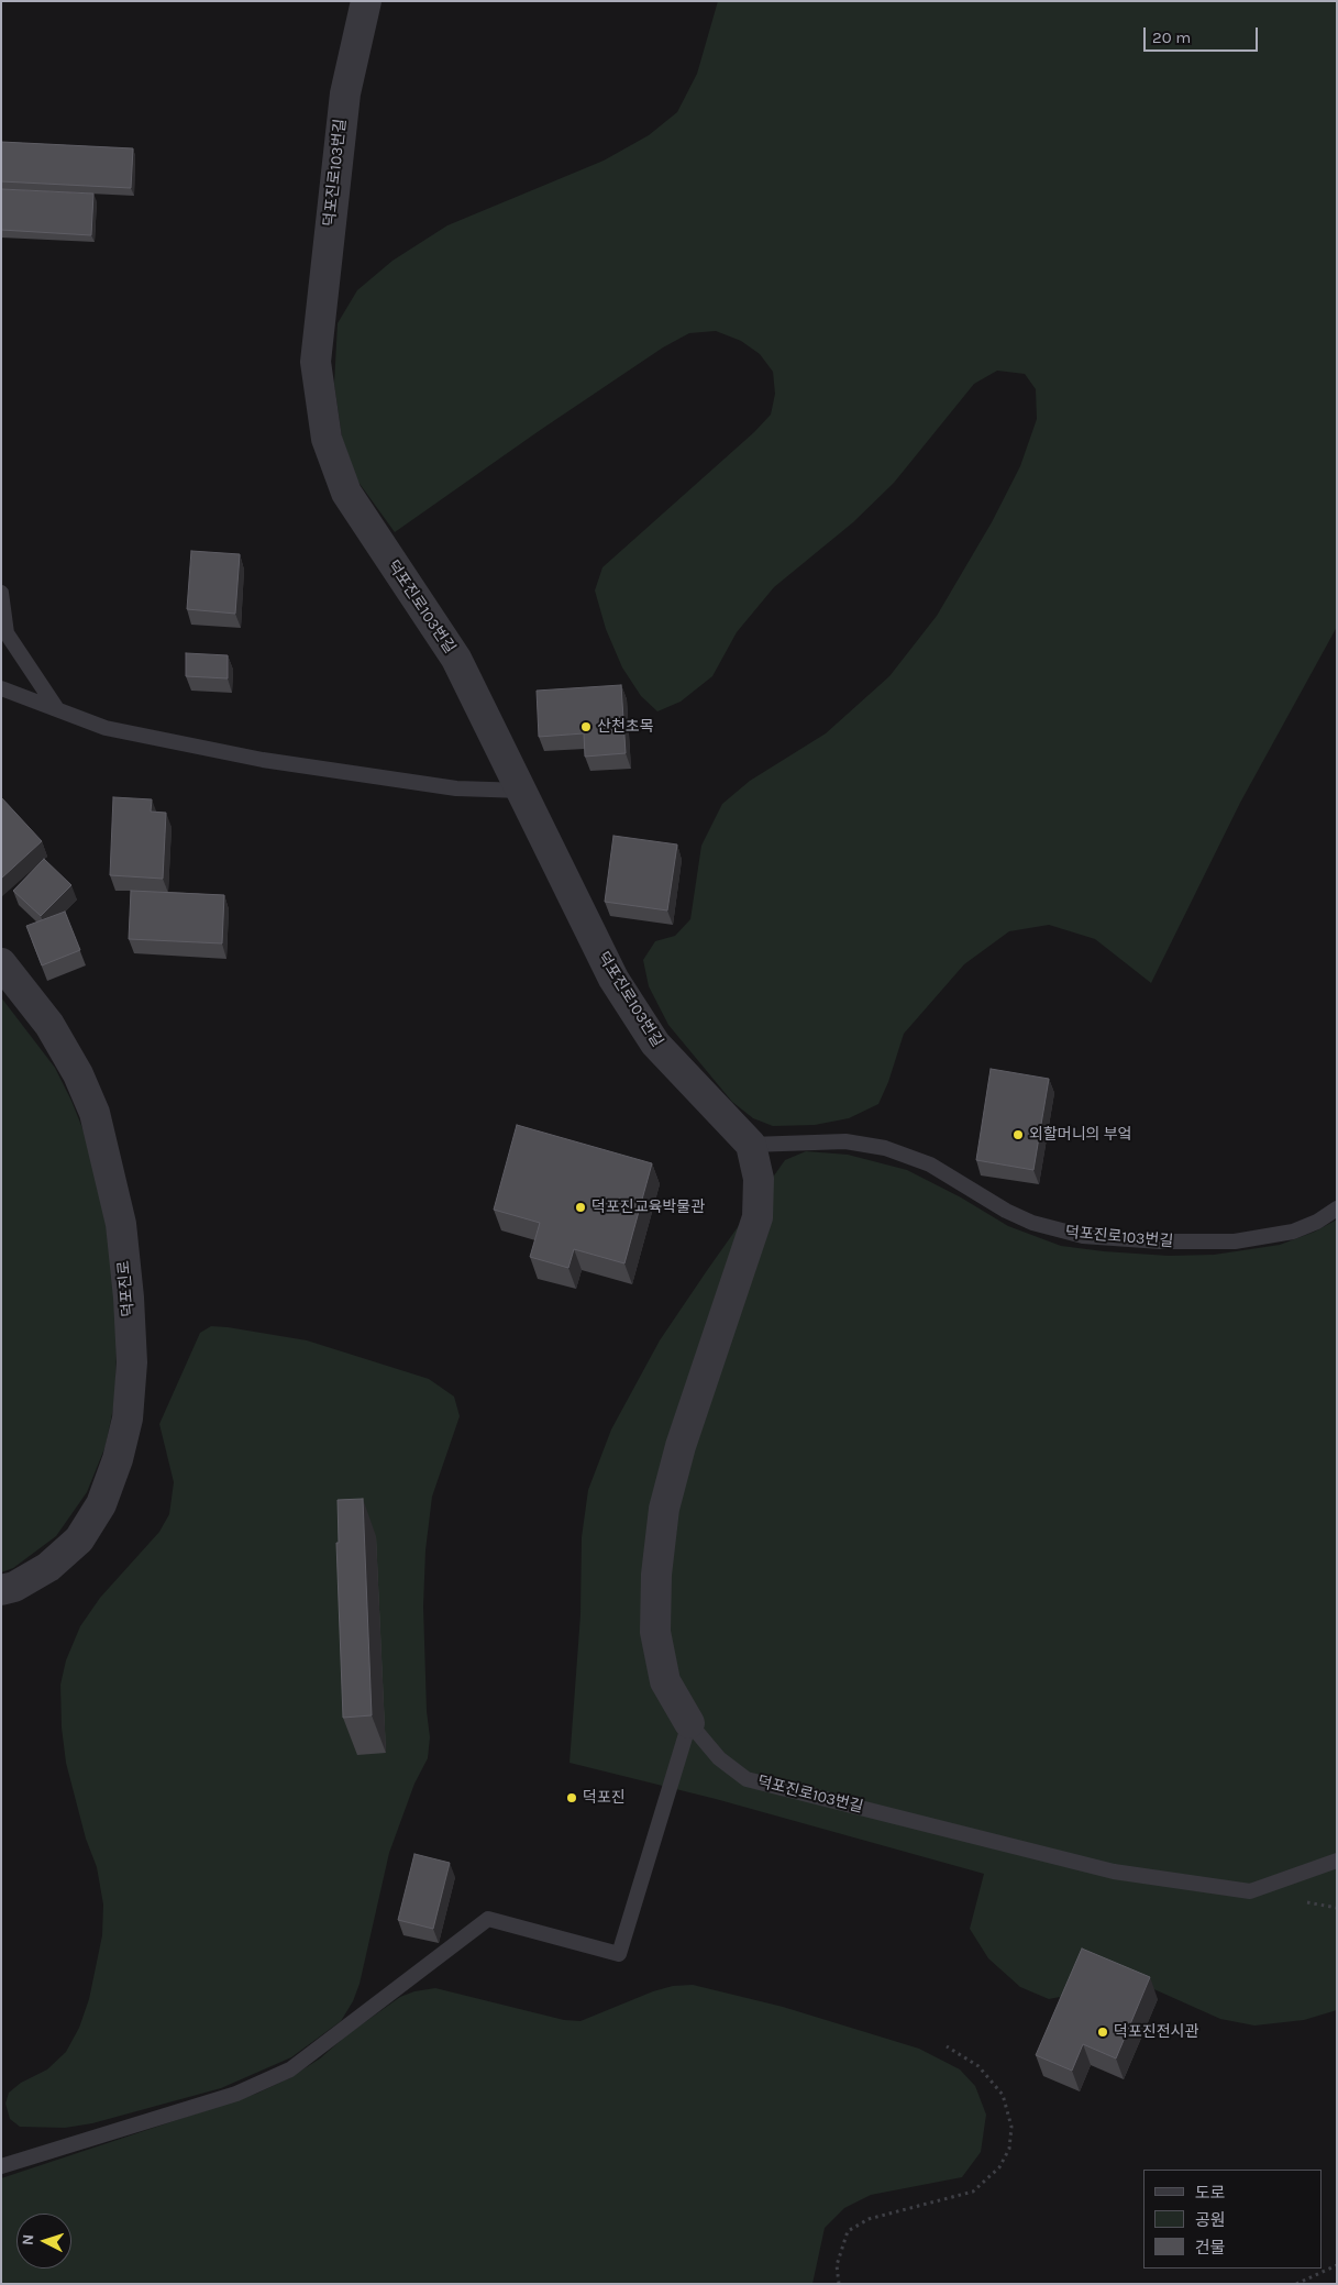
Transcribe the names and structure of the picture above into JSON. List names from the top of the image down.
{
  "streets": {
    "street": ["덕포진로103번길", "덕포진로"]
  },
  "places": [
    "산천초목",
    "외할머니의 부엌",
    "덕포진교육박물관",
    "덕포진",
    "덕포진전시관"
  ],
  "legend": ["도로", "공원", "건물"],
  "scale_bar": "20 m",
  "north": "left"
}
